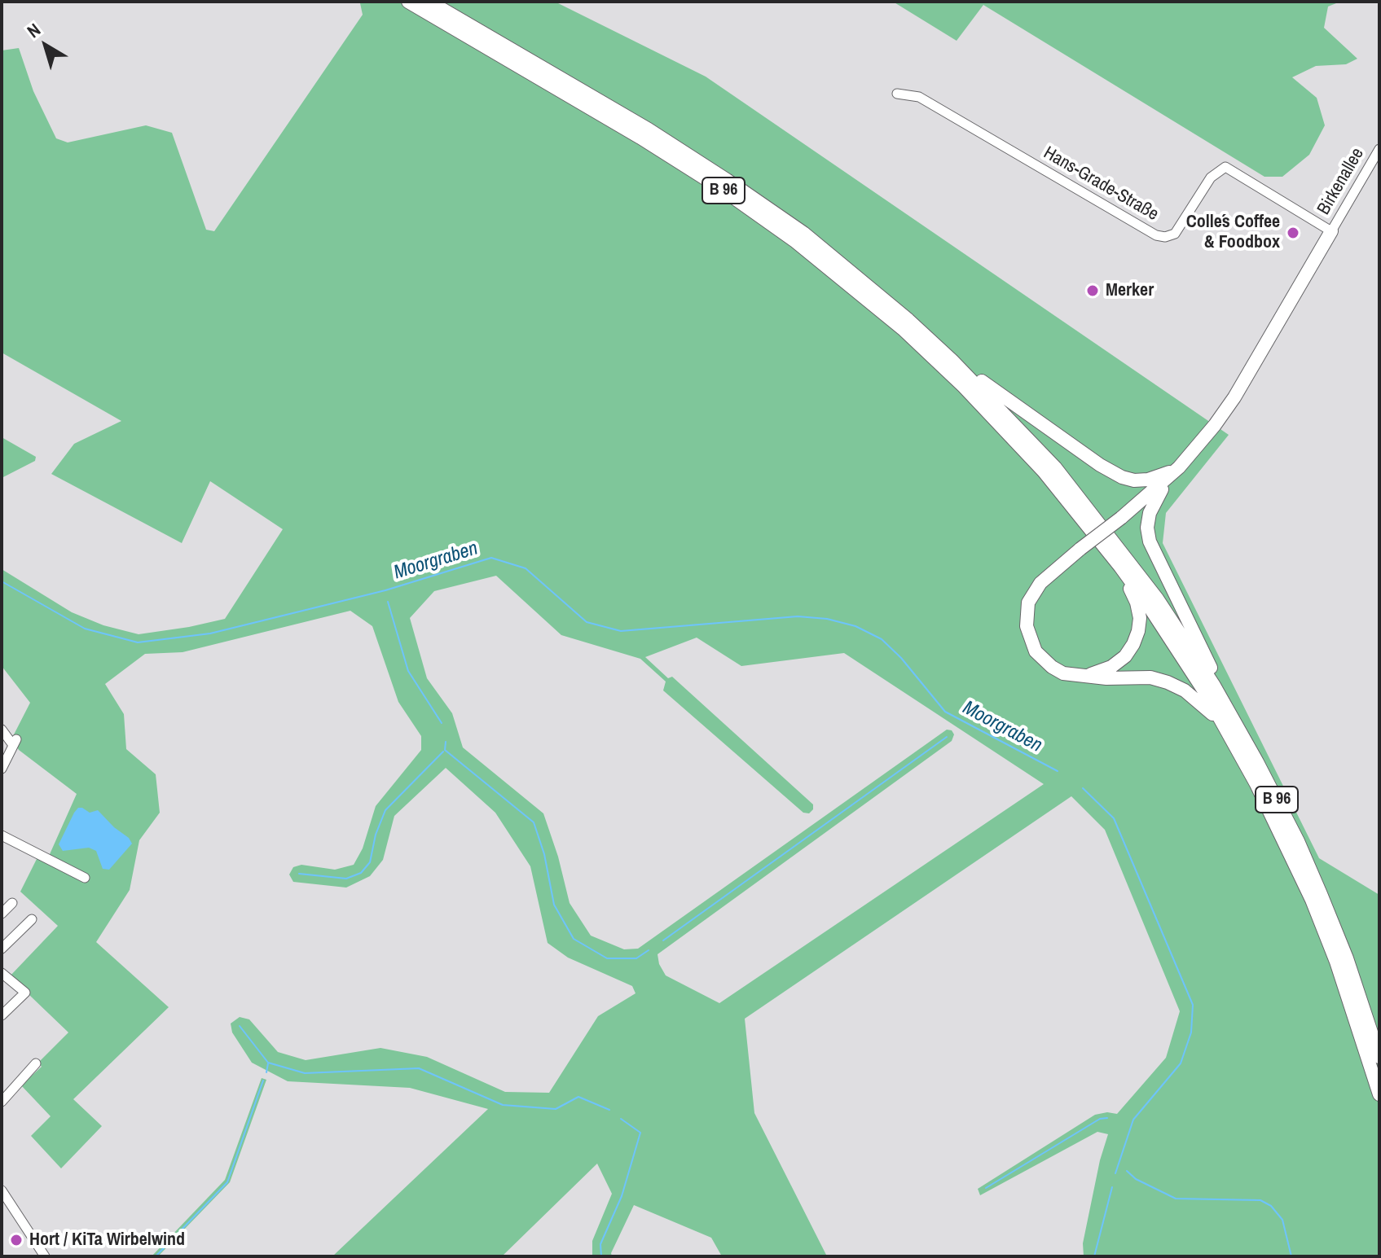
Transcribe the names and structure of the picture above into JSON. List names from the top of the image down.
{
  "streets": {
    "highway": ["B 96"],
    "street": ["Birkenallee", "Hans-Grade-Straße"]
  },
  "crossings": [
    ["Birkenallee", "Hans-Grade-Straße"]
  ],
  "water": ["Moorgraben"],
  "places": ["Colle´s Coffee & Foodbox", "Merker", "Hort / KiTa Wirbelwind"],
  "north": "top left"
}
